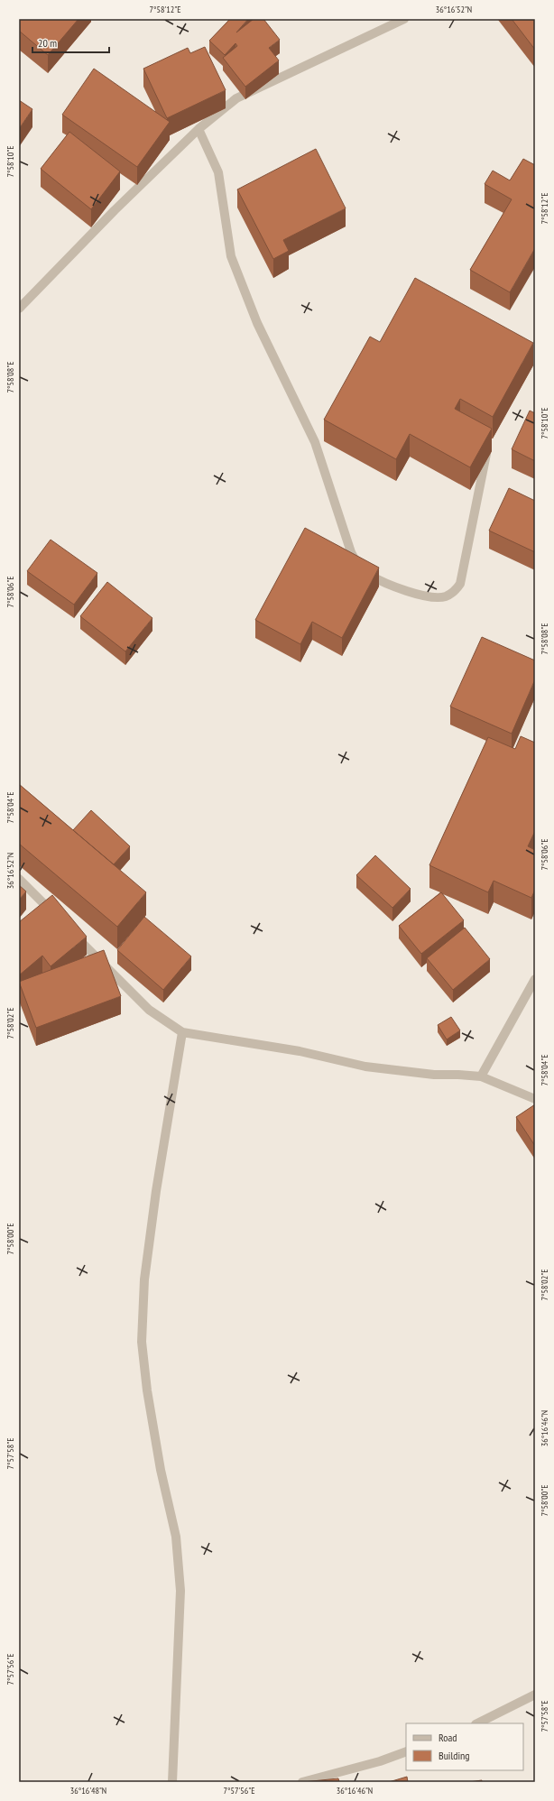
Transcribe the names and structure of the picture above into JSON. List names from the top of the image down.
{
  "legend": ["Road", "Building"],
  "scale_bar": "20 m",
  "coordinates": [
    "7°58'12\"E",
    "36°16'52\"N",
    "7°58'10\"E",
    "7°58'08\"E",
    "7°58'06\"E",
    "7°58'04\"E",
    "7°58'02\"E",
    "7°58'00\"E",
    "36°16'46\"N",
    "7°57'58\"E",
    "7°57'56\"E",
    "36°16'48\"N"
  ]
}
